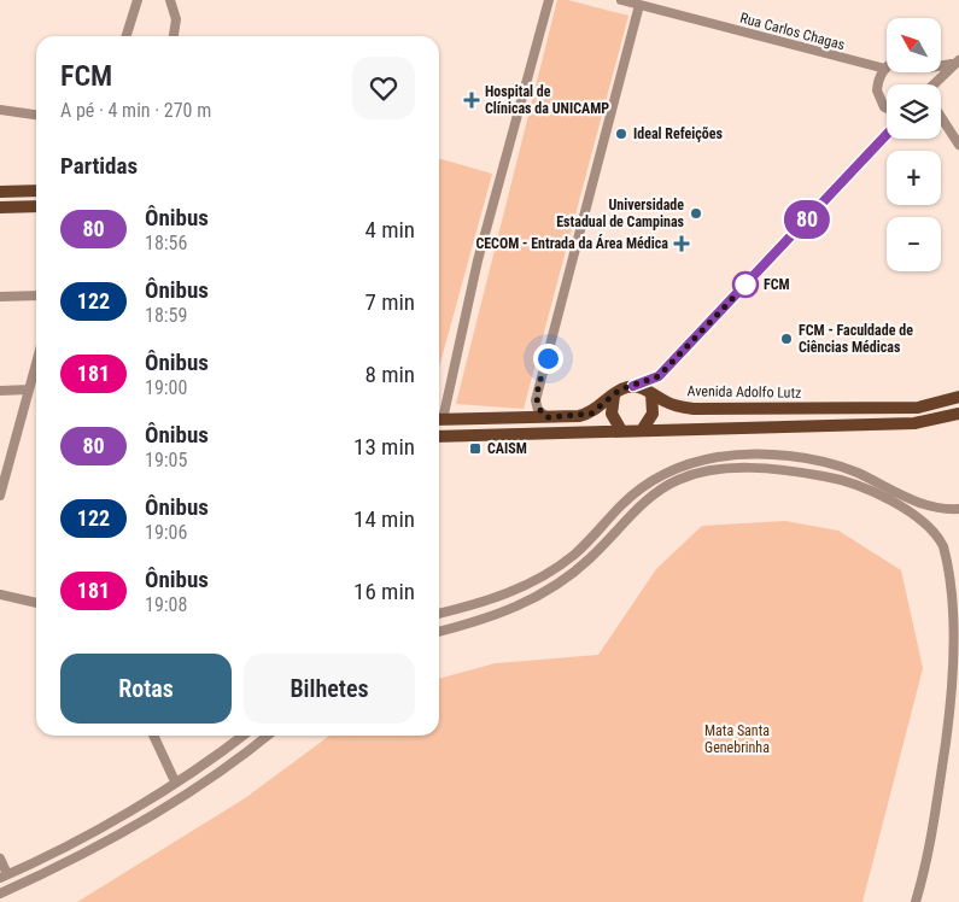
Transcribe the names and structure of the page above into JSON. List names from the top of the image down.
{
  "streets": {
    "main road": ["Avenida Adolfo Lutz"],
    "street": ["Rua Carlos Chagas"]
  },
  "parks": ["Mata Santa Genebrinha"],
  "places": {
    "health": ["Hospital de Clínicas da UNICAMP", "CECOM - Entrada da Área Médica"],
    "other": [
      "Ideal Refeições",
      "Universidade Estadual de Campinas",
      "FCM",
      "FCM - Faculdade de Ciências Médicas"
    ],
    "transit": ["CAISM"]
  },
  "lines": ["bus line 80"],
  "north": "top left",
  "page": {
    "on_map": "80",
    "map_buttons": ["+", "−"],
    "heading": [
      ["FCM", "A pé · 4 min · 270 m"],
      "Partidas"
    ],
    "list": [
      {
        "mark": "80",
        "name": "Ônibus",
        "note": "18:56",
        "value": "4 min"
      },
      {
        "mark": "122",
        "name": "Ônibus",
        "note": "18:59",
        "value": "7 min"
      },
      {
        "mark": "181",
        "name": "Ônibus",
        "note": "19:00",
        "value": "8 min"
      },
      {
        "mark": "80",
        "name": "Ônibus",
        "note": "19:05",
        "value": "13 min"
      },
      {
        "mark": "122",
        "name": "Ônibus",
        "note": "19:06",
        "value": "14 min"
      },
      {
        "mark": "181",
        "name": "Ônibus",
        "note": "19:08",
        "value": "16 min"
      }
    ],
    "buttons": ["Rotas", "Bilhetes"]
  }
}
